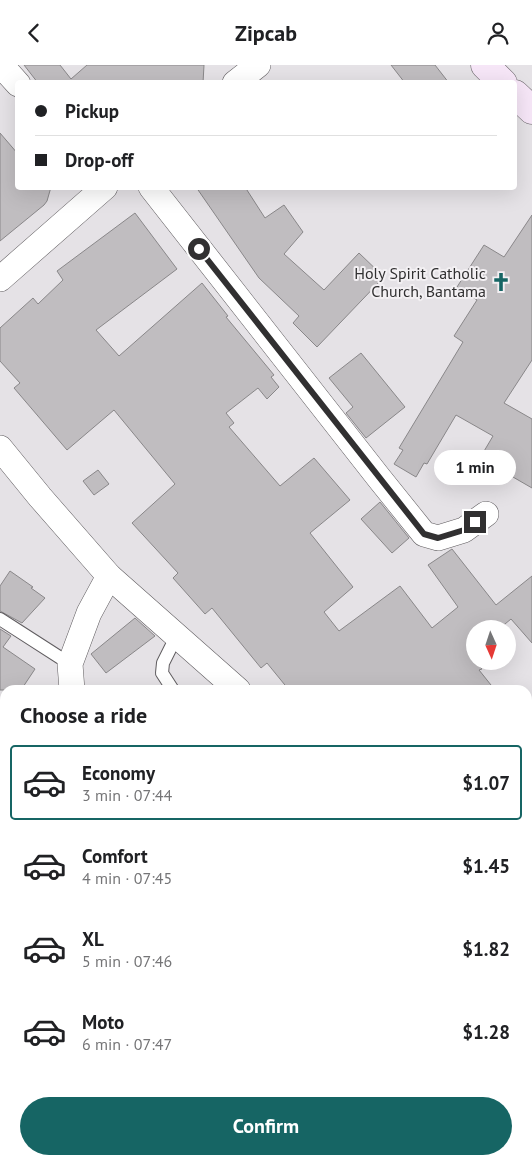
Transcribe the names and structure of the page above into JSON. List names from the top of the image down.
{
  "places": {
    "church": ["Holy Spirit Catholic Church, Bantama"]
  },
  "north": "bottom",
  "page": {
    "header": "Zipcab",
    "banner": ["Pickup", "Drop-off"],
    "bubble": "1 min",
    "heading": "Choose a ride",
    "list": [
      {
        "name": "Economy",
        "note": "3 min · 07:44",
        "value": "$1.07"
      },
      {
        "name": "Comfort",
        "note": "4 min · 07:45",
        "value": "$1.45"
      },
      {
        "name": "XL",
        "note": "5 min · 07:46",
        "value": "$1.82"
      },
      {
        "name": "Moto",
        "note": "6 min · 07:47",
        "value": "$1.28"
      }
    ],
    "buttons": "Confirm"
  }
}
